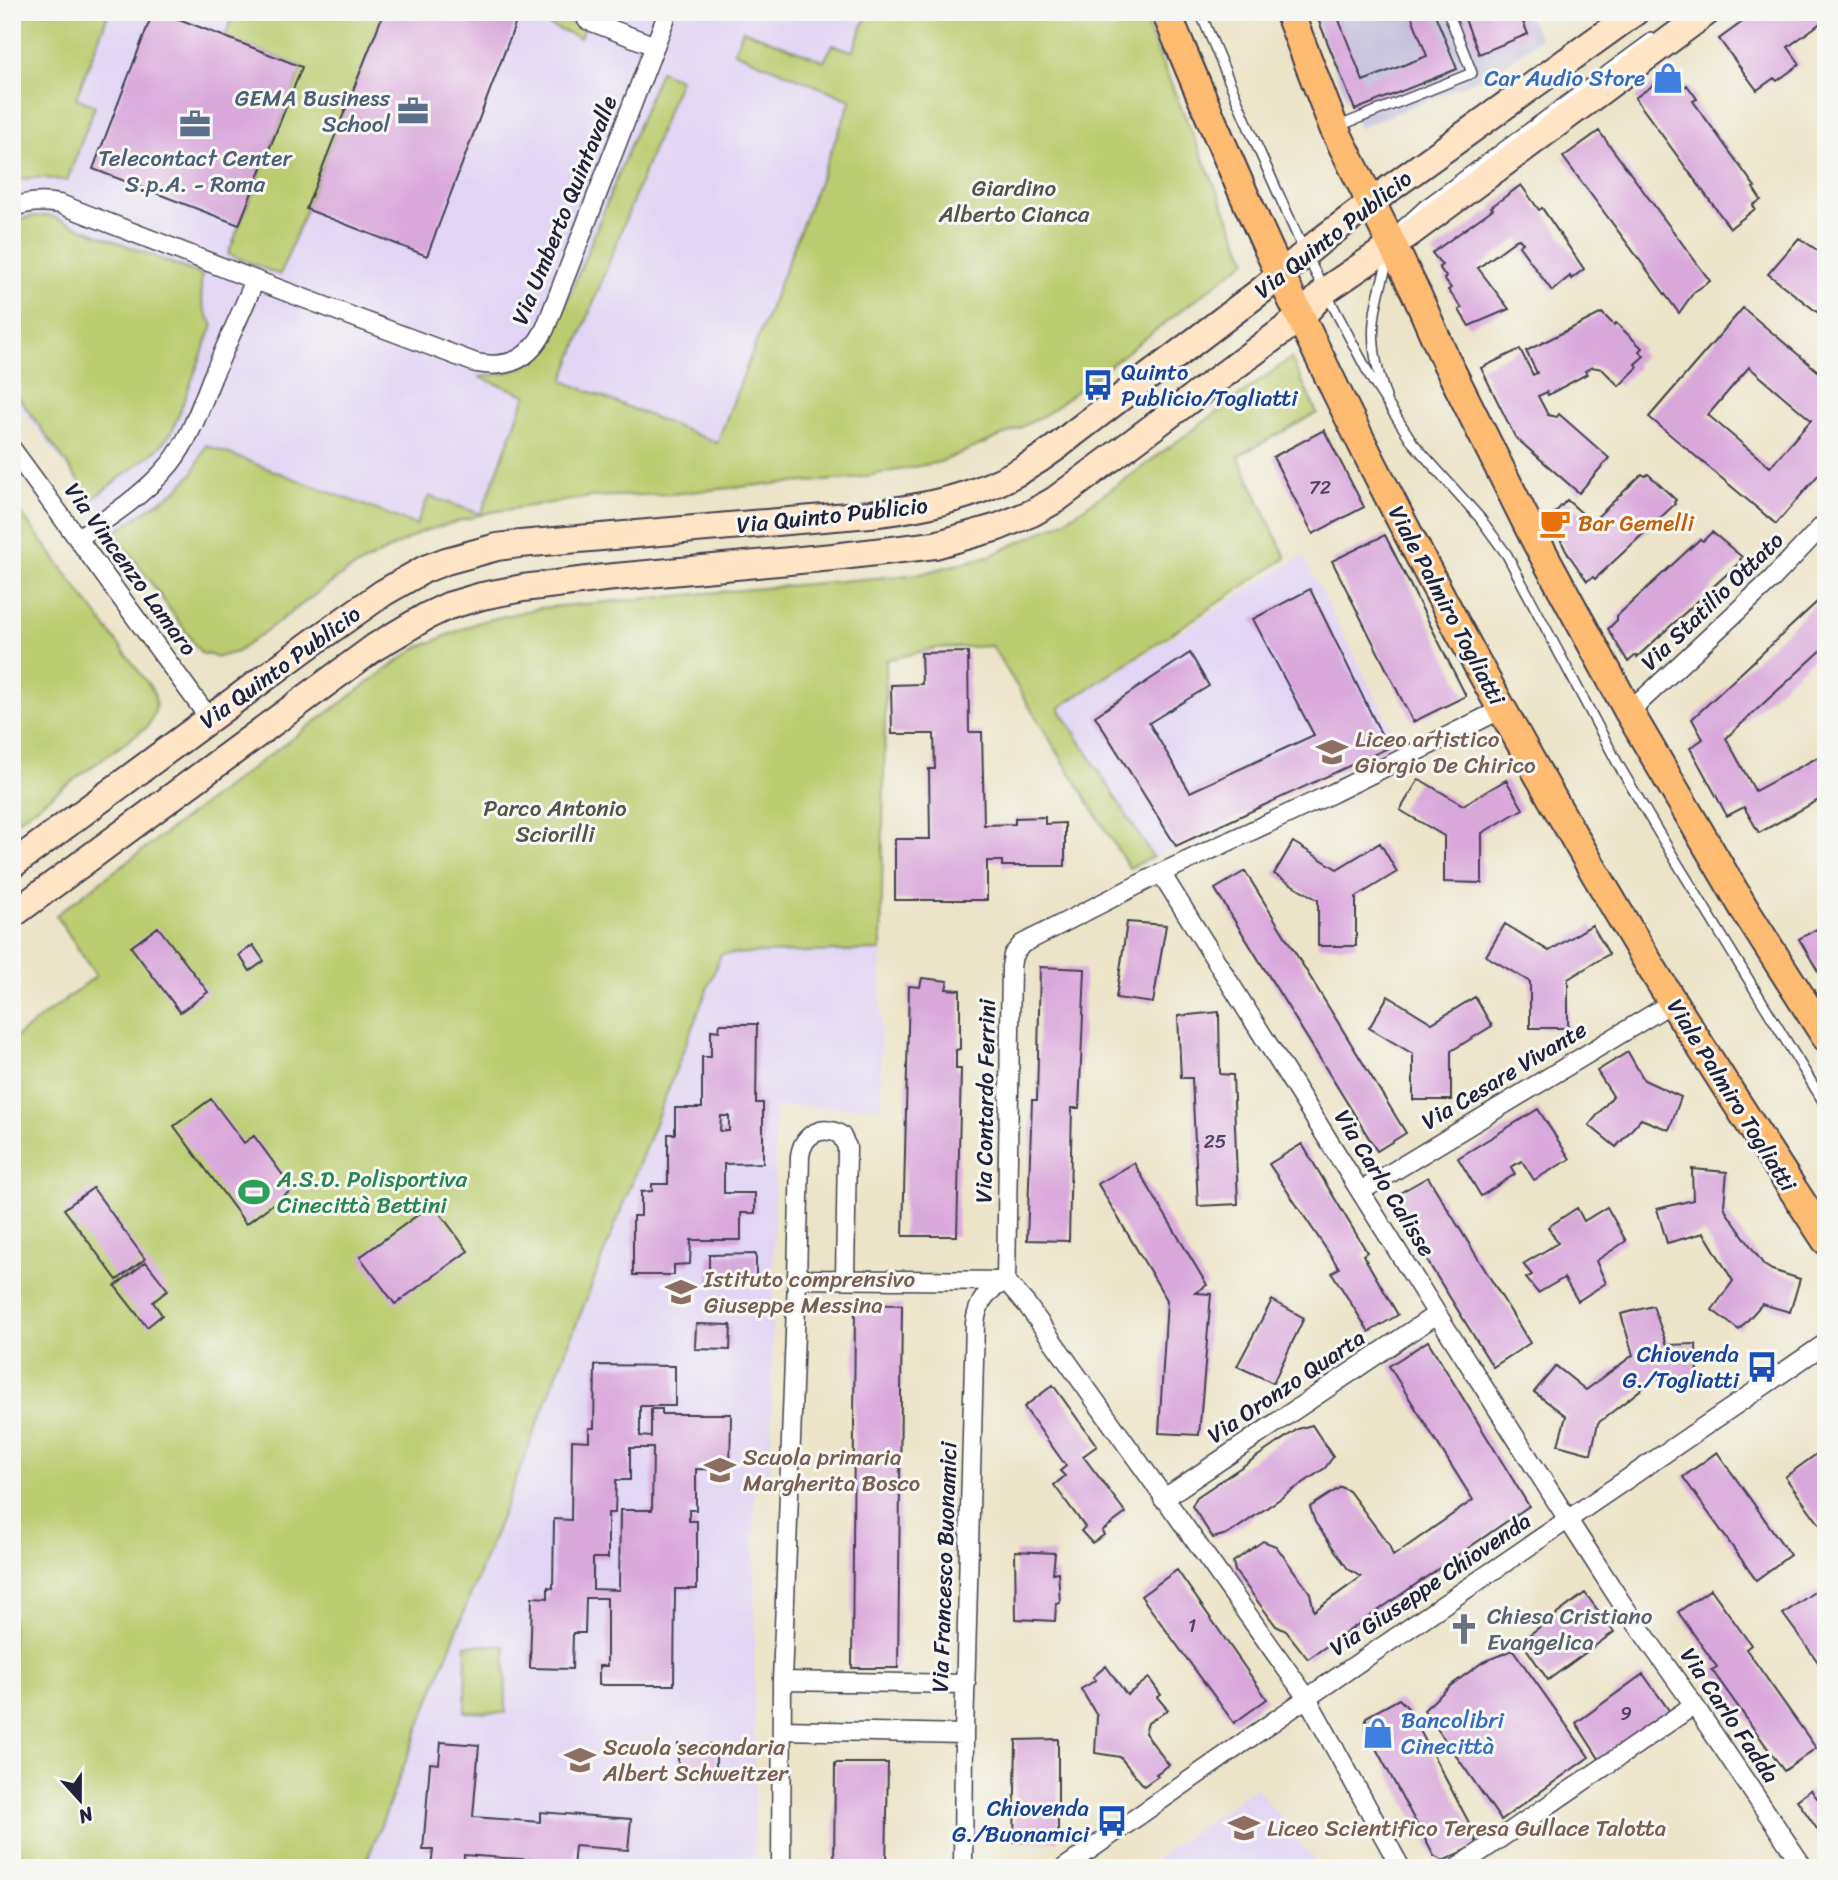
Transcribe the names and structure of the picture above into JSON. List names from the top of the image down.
{
  "streets": {
    "main road": ["Viale Palmiro Togliatti"],
    "street": [
      "Via Umberto Quintavalle",
      "Via Quinto Publicio",
      "Via Vincenzo Lamaro",
      "Via Statilio Ottato",
      "Via Cesare Vivante",
      "Via Contardo Ferrini",
      "Via Carlo Calisse",
      "Via Oronzo Quarta",
      "Via Francesco Buonamici",
      "Via Giuseppe Chiovenda",
      "Via Carlo Fadda"
    ]
  },
  "crossings": [
    ["Via Quinto Publicio", "Via Vincenzo Lamaro"],
    ["Via Quinto Publicio", "Viale Palmiro Togliatti"],
    ["Viale Palmiro Togliatti", "Via Cesare Vivante"],
    ["Viale Palmiro Togliatti", "Via Contardo Ferrini"],
    ["Via Cesare Vivante", "Via Carlo Calisse"],
    ["Via Contardo Ferrini", "Via Carlo Calisse"],
    ["Via Contardo Ferrini", "Via Francesco Buonamici"],
    ["Via Carlo Calisse", "Via Oronzo Quarta"],
    ["Via Carlo Calisse", "Via Giuseppe Chiovenda"],
    ["Via Carlo Calisse", "Via Carlo Fadda"],
    ["Via Giuseppe Chiovenda", "Via Carlo Fadda"]
  ],
  "parks": ["Giardino Alberto Cianca", "Parco Antonio Sciorilli"],
  "places": {
    "shop": ["Car Audio Store", "Bancolibri Cinecittà"],
    "office": ["GEMA Business School", "Telecontact Center S.p.A. - Roma"],
    "bus stop": ["Quinto Publicio/Togliatti", "Chiovenda G./Togliatti", "Chiovenda G./Buonamici"],
    "cafe": ["Bar Gemelli"],
    "school or university": [
      "Liceo artistico Giorgio De Chirico",
      "Istituto comprensivo Giuseppe Messina",
      "Scuola primaria Margherita Bosco",
      "Scuola secondaria Albert Schweitzer",
      "Liceo Scientifico Teresa Gullace Talotta"
    ],
    "sports": ["A.S.D. Polisportiva Cinecittà Bettini"],
    "church": ["Chiesa Cristiano Evangelica"]
  },
  "house_numbers": [
    "72",
    "25",
    "1",
    "9"
  ],
  "north": "bottom"
}
